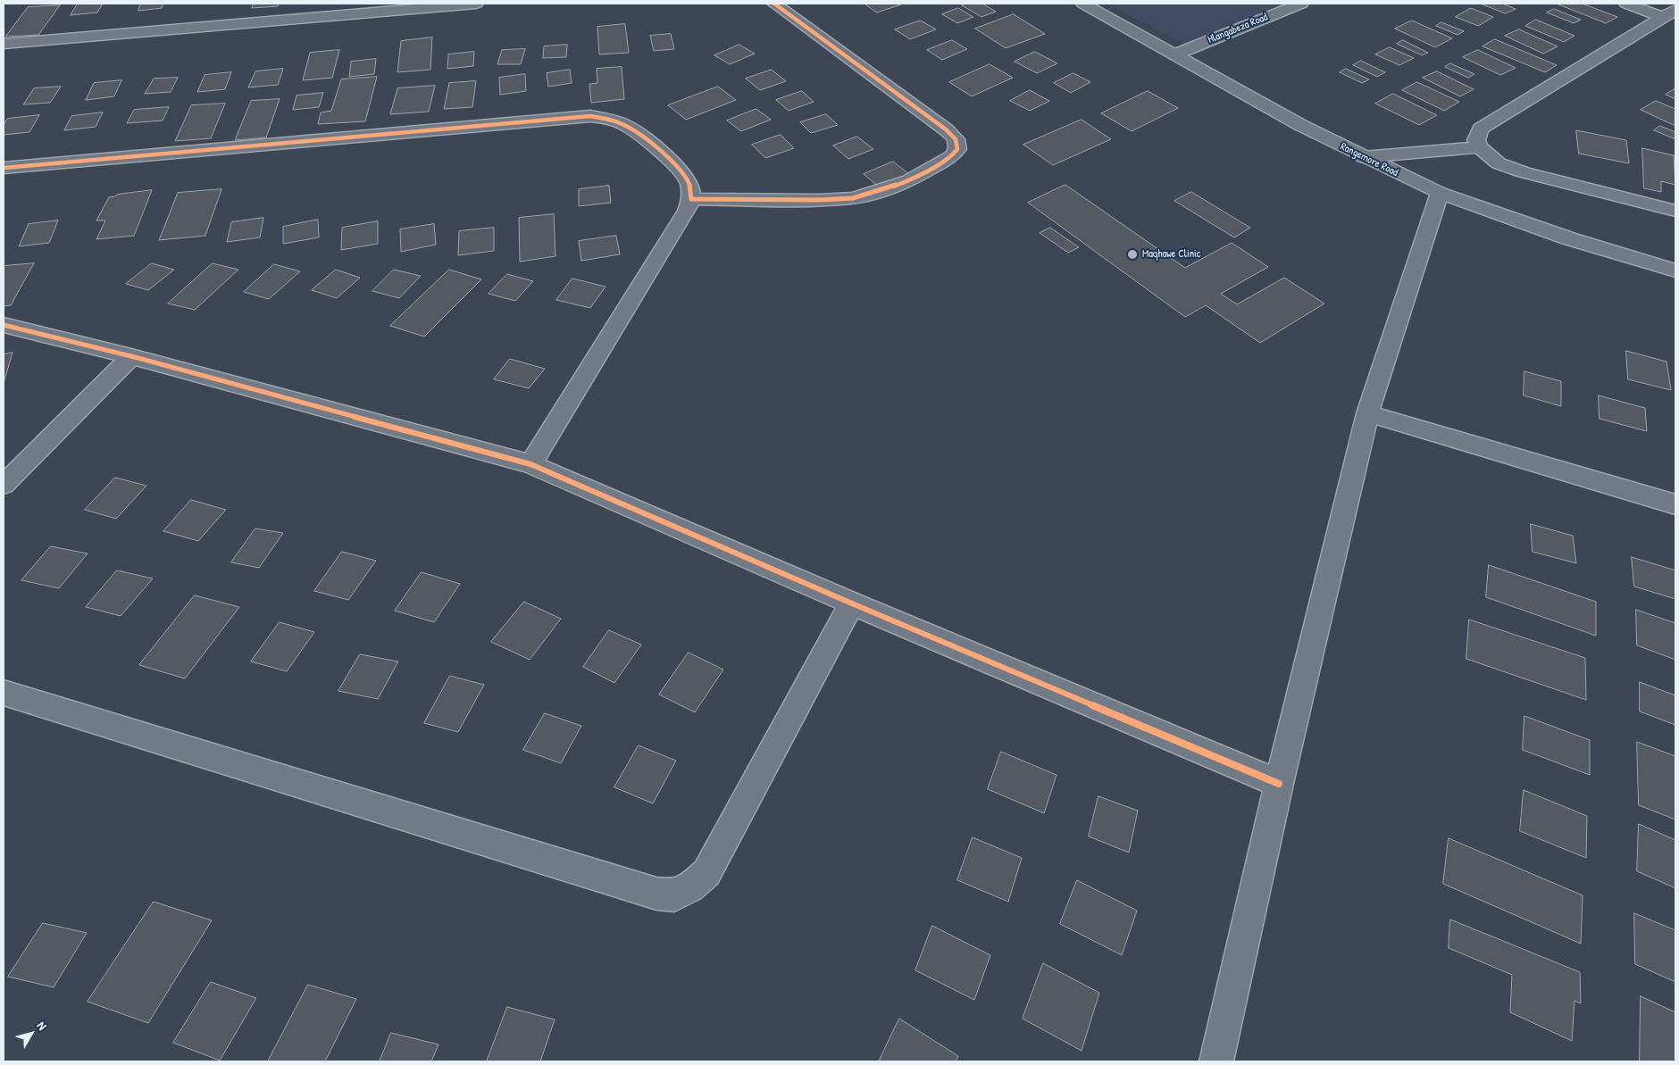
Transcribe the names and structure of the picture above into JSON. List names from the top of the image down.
{
  "streets": {
    "street": ["Hlangabeza Road", "Rangemore Road"]
  },
  "crossings": [
    ["Hlangabeza Road", "Rangemore Road"]
  ],
  "places": ["Maqhawe Clinic"],
  "north": "top right"
}
